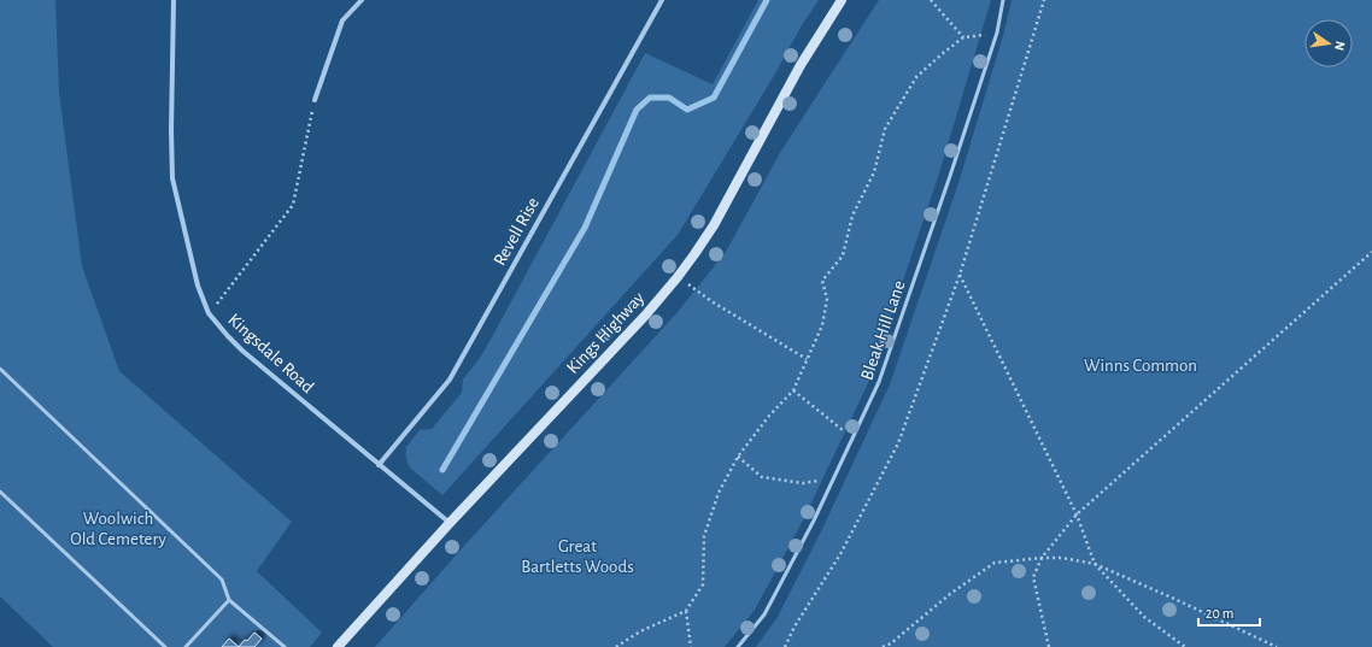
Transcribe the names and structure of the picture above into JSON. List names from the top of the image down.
{
  "streets": {
    "street": ["Revell Rise", "Kings Highway", "Kingsdale Road"],
    "lane": ["Bleak Hill Lane"]
  },
  "crossings": [
    ["Revell Rise", "Kingsdale Road"],
    ["Kings Highway", "Kingsdale Road"]
  ],
  "parks": ["Winns Common", "Woolwich Old Cemetery", "Great Bartletts Woods"],
  "scale_bar": "20 m",
  "north": "right"
}
